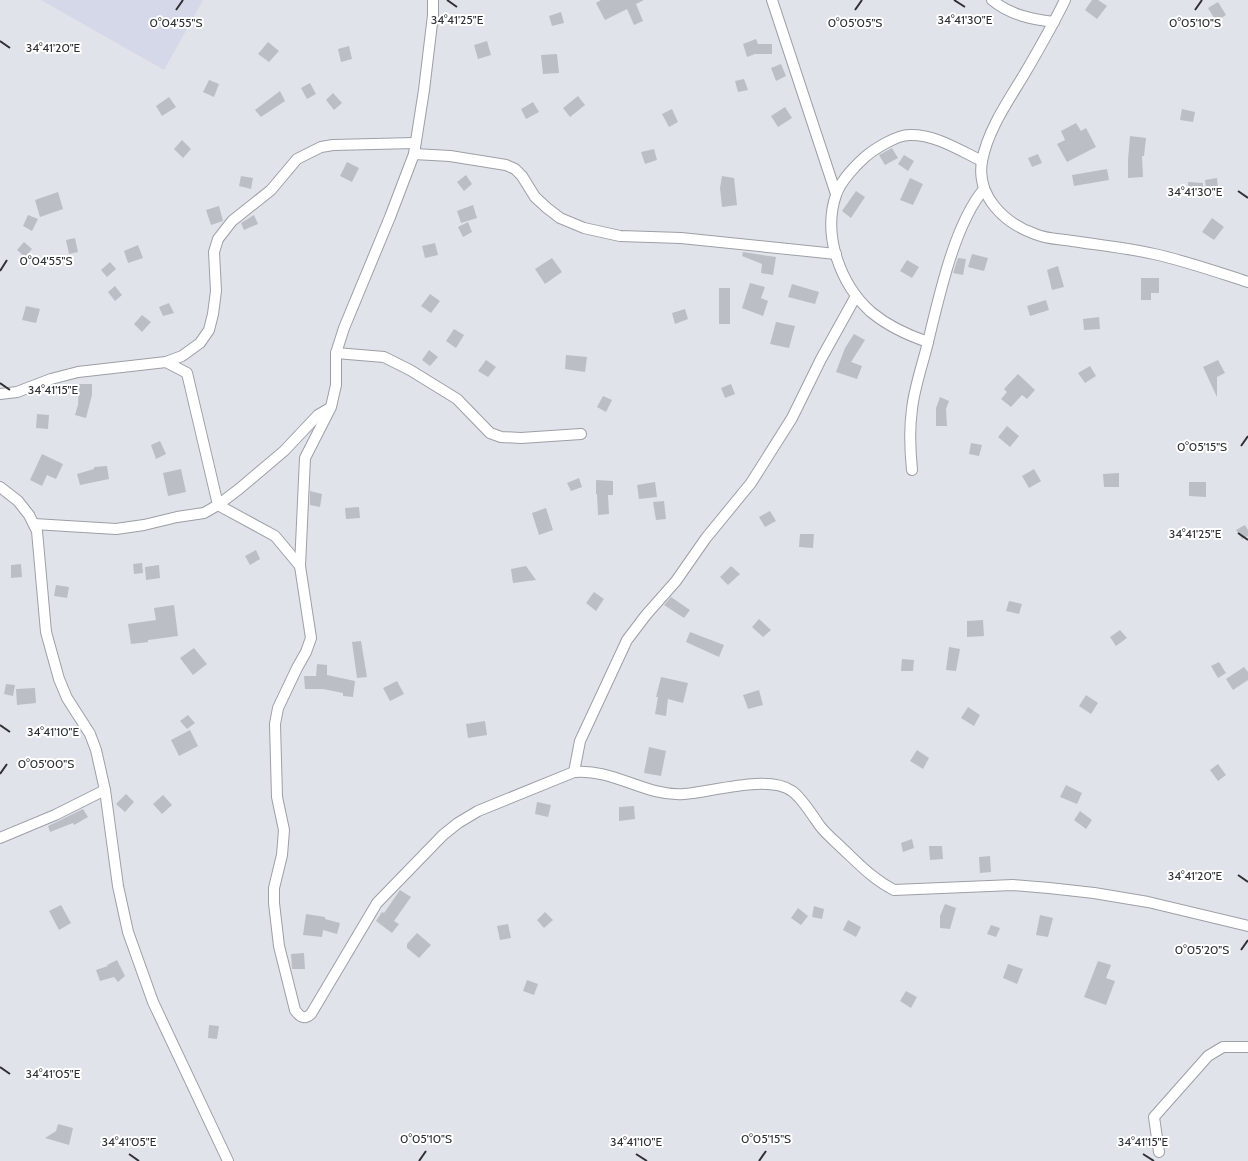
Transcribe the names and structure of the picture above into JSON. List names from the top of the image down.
{
  "coordinates": [
    "34°41'25\"E",
    "34°41'30\"E",
    "0°04'55\"S",
    "0°05'10\"S",
    "0°05'05\"S",
    "34°41'20\"E",
    "34°41'15\"E",
    "0°05'15\"S",
    "34°41'10\"E",
    "0°05'00\"S",
    "0°05'20\"S",
    "34°41'05\"E"
  ]
}
